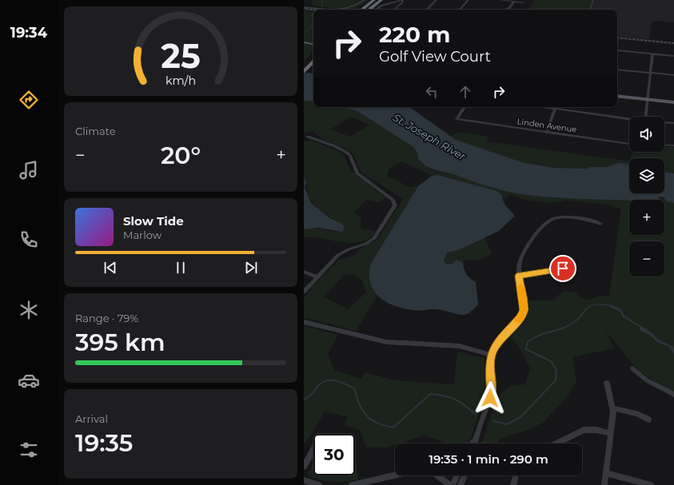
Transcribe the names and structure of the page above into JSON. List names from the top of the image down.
{
  "streets": {
    "street": ["Linden Avenue"]
  },
  "water": ["St. Joseph River"],
  "page": {
    "tabs": "19:34",
    "turn": ["220 m", "Golf View Court"],
    "tile": [
      "Climate",
      ["Range · 79%", "395 km"],
      ["Arrival", "19:35"]
    ],
    "map_buttons": ["+", "−"],
    "heat": ["−", "20°", "+"],
    "song": ["Slow Tide", "Marlow"],
    "limit": "30",
    "trip": "19:35 · 1 min · 290 m",
    "gauge": ["25", "km/h"]
  }
}
